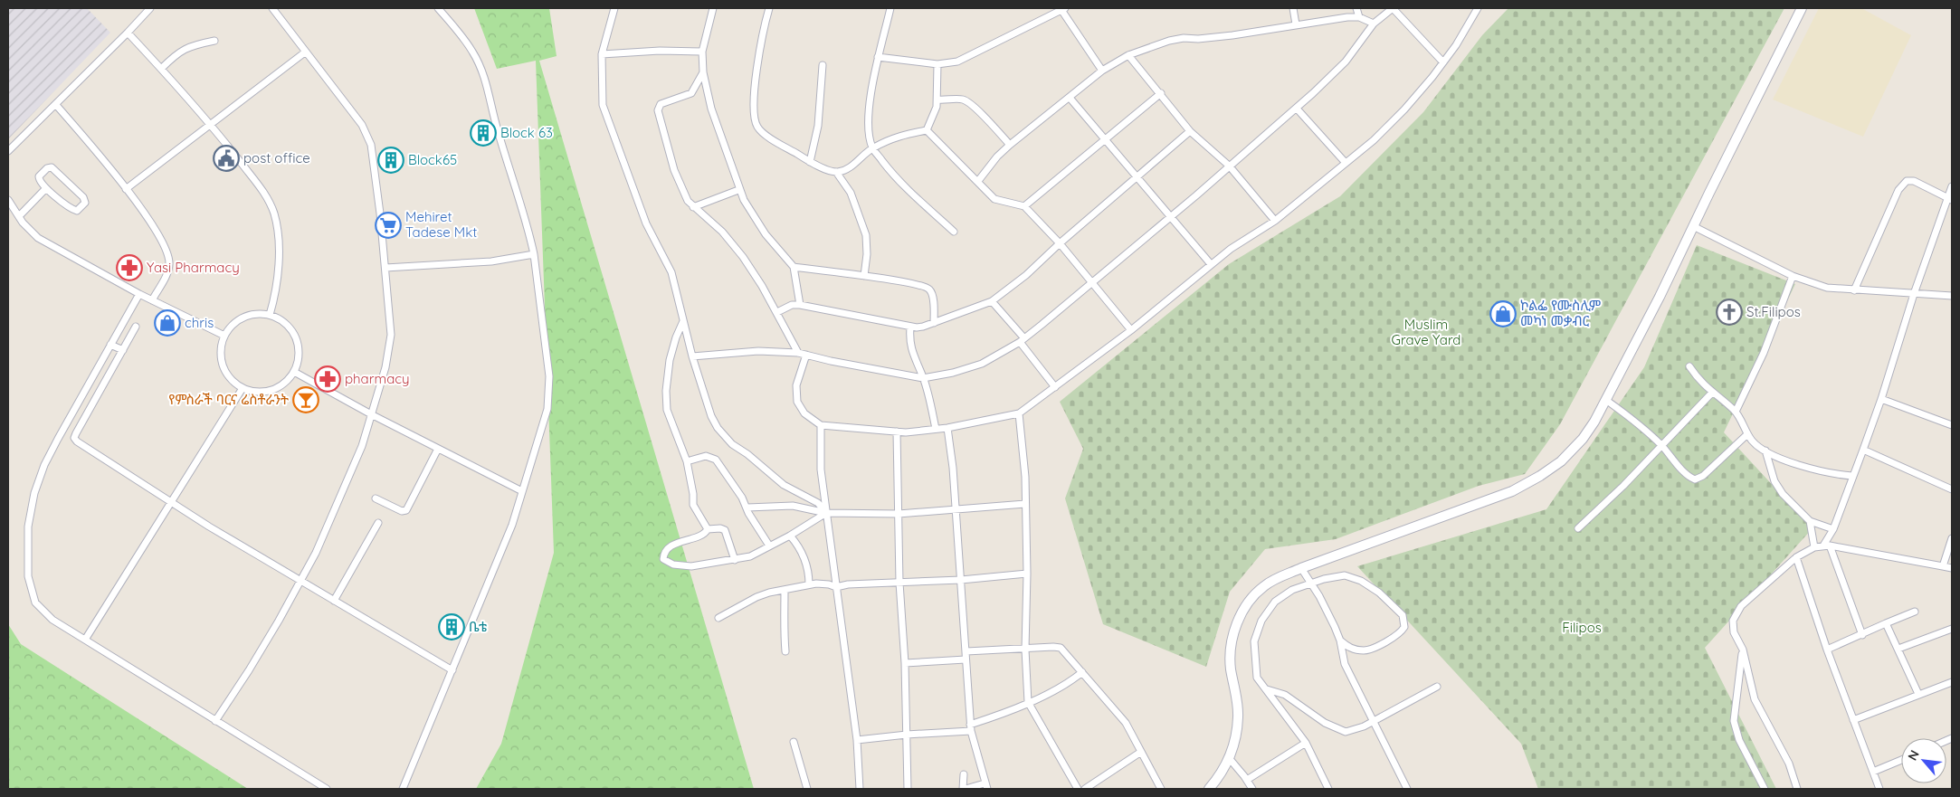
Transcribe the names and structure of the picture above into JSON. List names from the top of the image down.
{
  "parks": ["Muslim Grave Yard", "Filipos"],
  "places": {
    "building": ["Block 63", "Block65", "ቤቴ"],
    "public building": ["post office"],
    "supermarket": ["Mehiret Tadese Mkt"],
    "pharmacy": ["Yasi Pharmacy", "pharmacy"],
    "church": ["St.Filipos"],
    "shop": ["ኮልፌ የሙስሊም መካነ መቃብር", "chris"],
    "bar": ["የምስራች ባርና ሬስቶራንት"]
  },
  "north": "top left"
}
